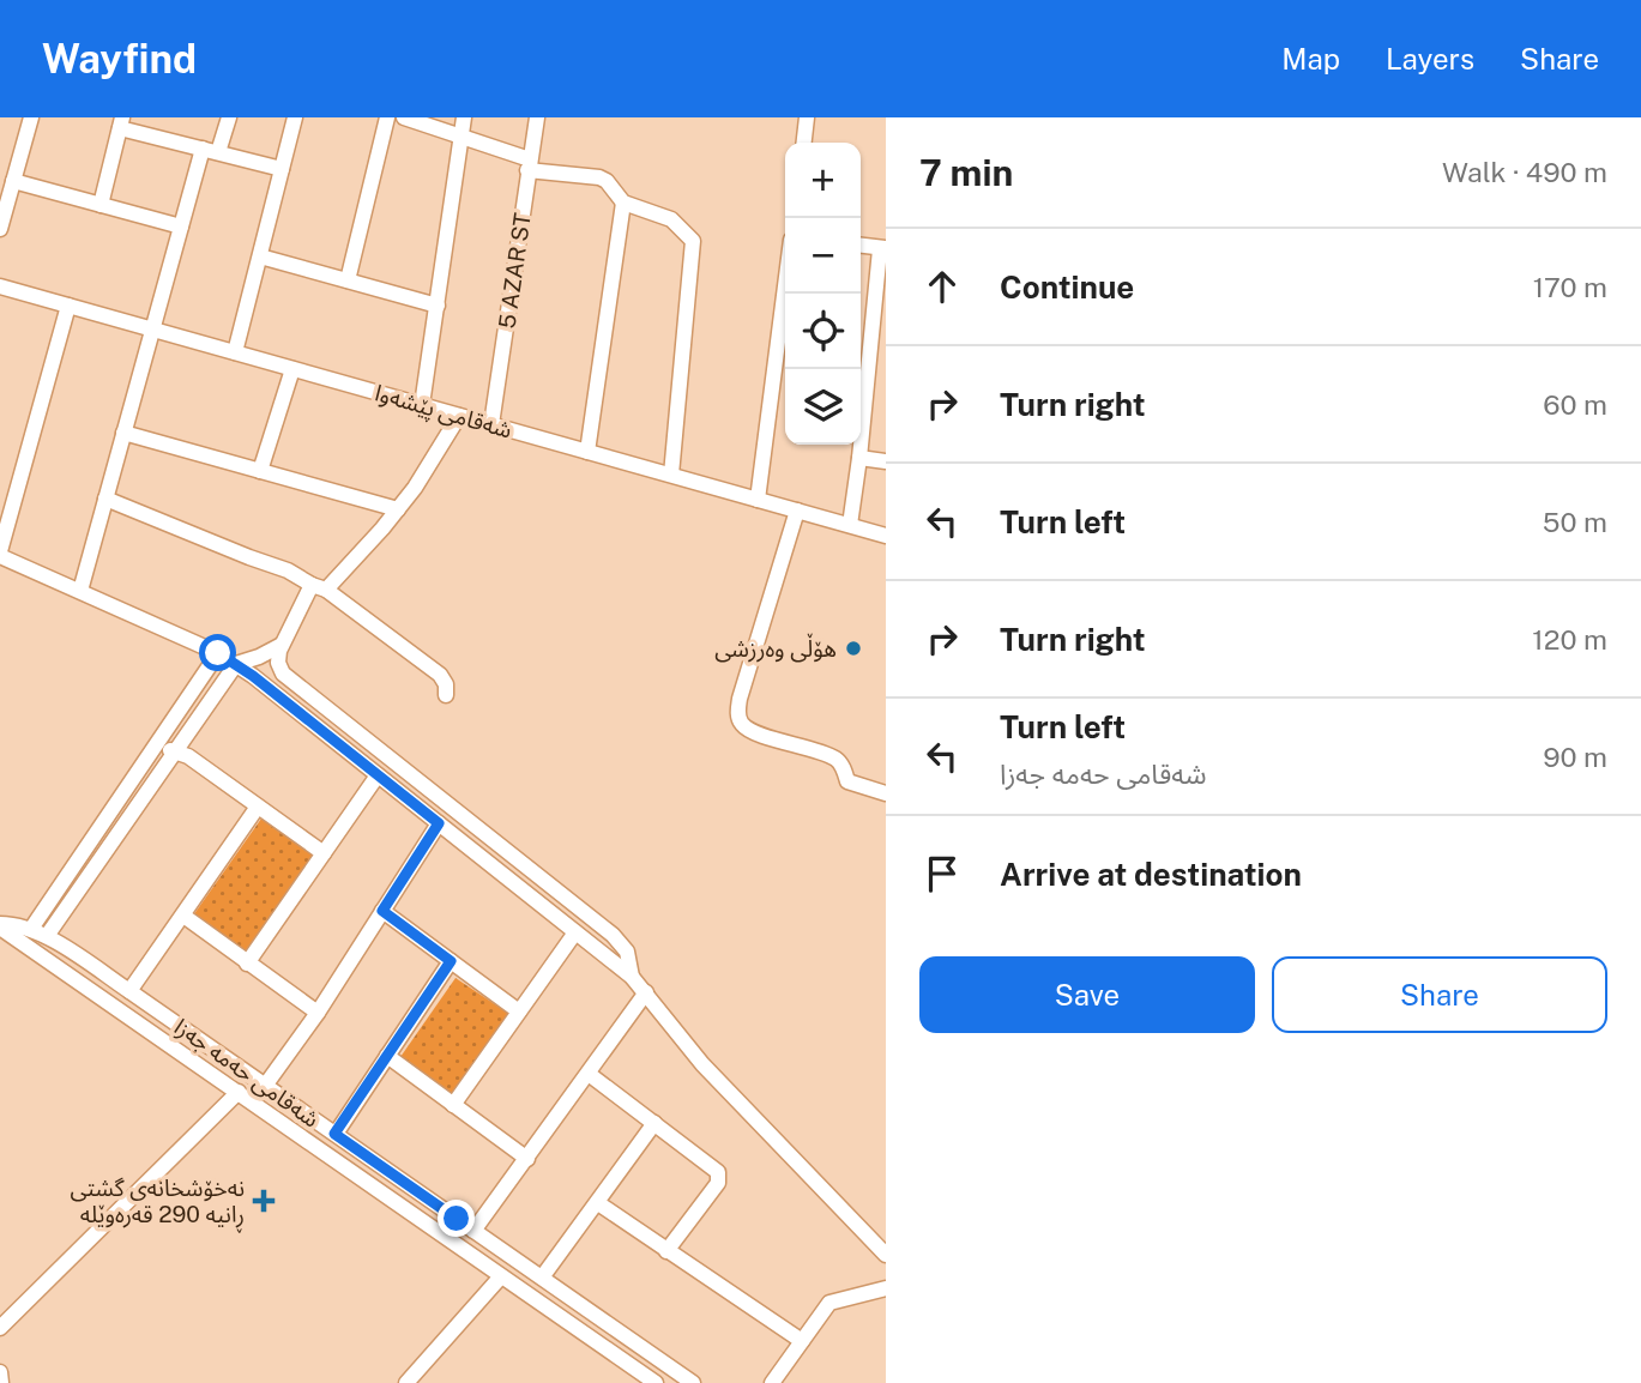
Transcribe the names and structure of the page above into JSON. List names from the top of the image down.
{
  "streets": {
    "street": ["5 AZAR ST", "شەقامی پێشەوا", "شەقامی حەمە جەزا"]
  },
  "crossings": [
    ["5 AZAR ST", "شەقامی پێشەوا"]
  ],
  "places": {
    "other": ["هۆڵی وەرزشی"],
    "health": ["نەخۆشخانەی گشتی ڕانیە 290 قەرەوێلە"]
  },
  "page": {
    "header": "Wayfind",
    "nav": ["Map", "Layers", "Share"],
    "heading": ["7 min", "Walk · 490 m"],
    "map_buttons": ["+", "−"],
    "list": [
      ["Continue", "170 m"],
      ["Turn right", "60 m"],
      ["Turn left", "50 m"],
      ["Turn right", "120 m"],
      ["Turn left", "شەقامی حەمە جەزا", "90 m"],
      "Arrive at destination"
    ],
    "buttons": ["Save", "Share"]
  }
}
